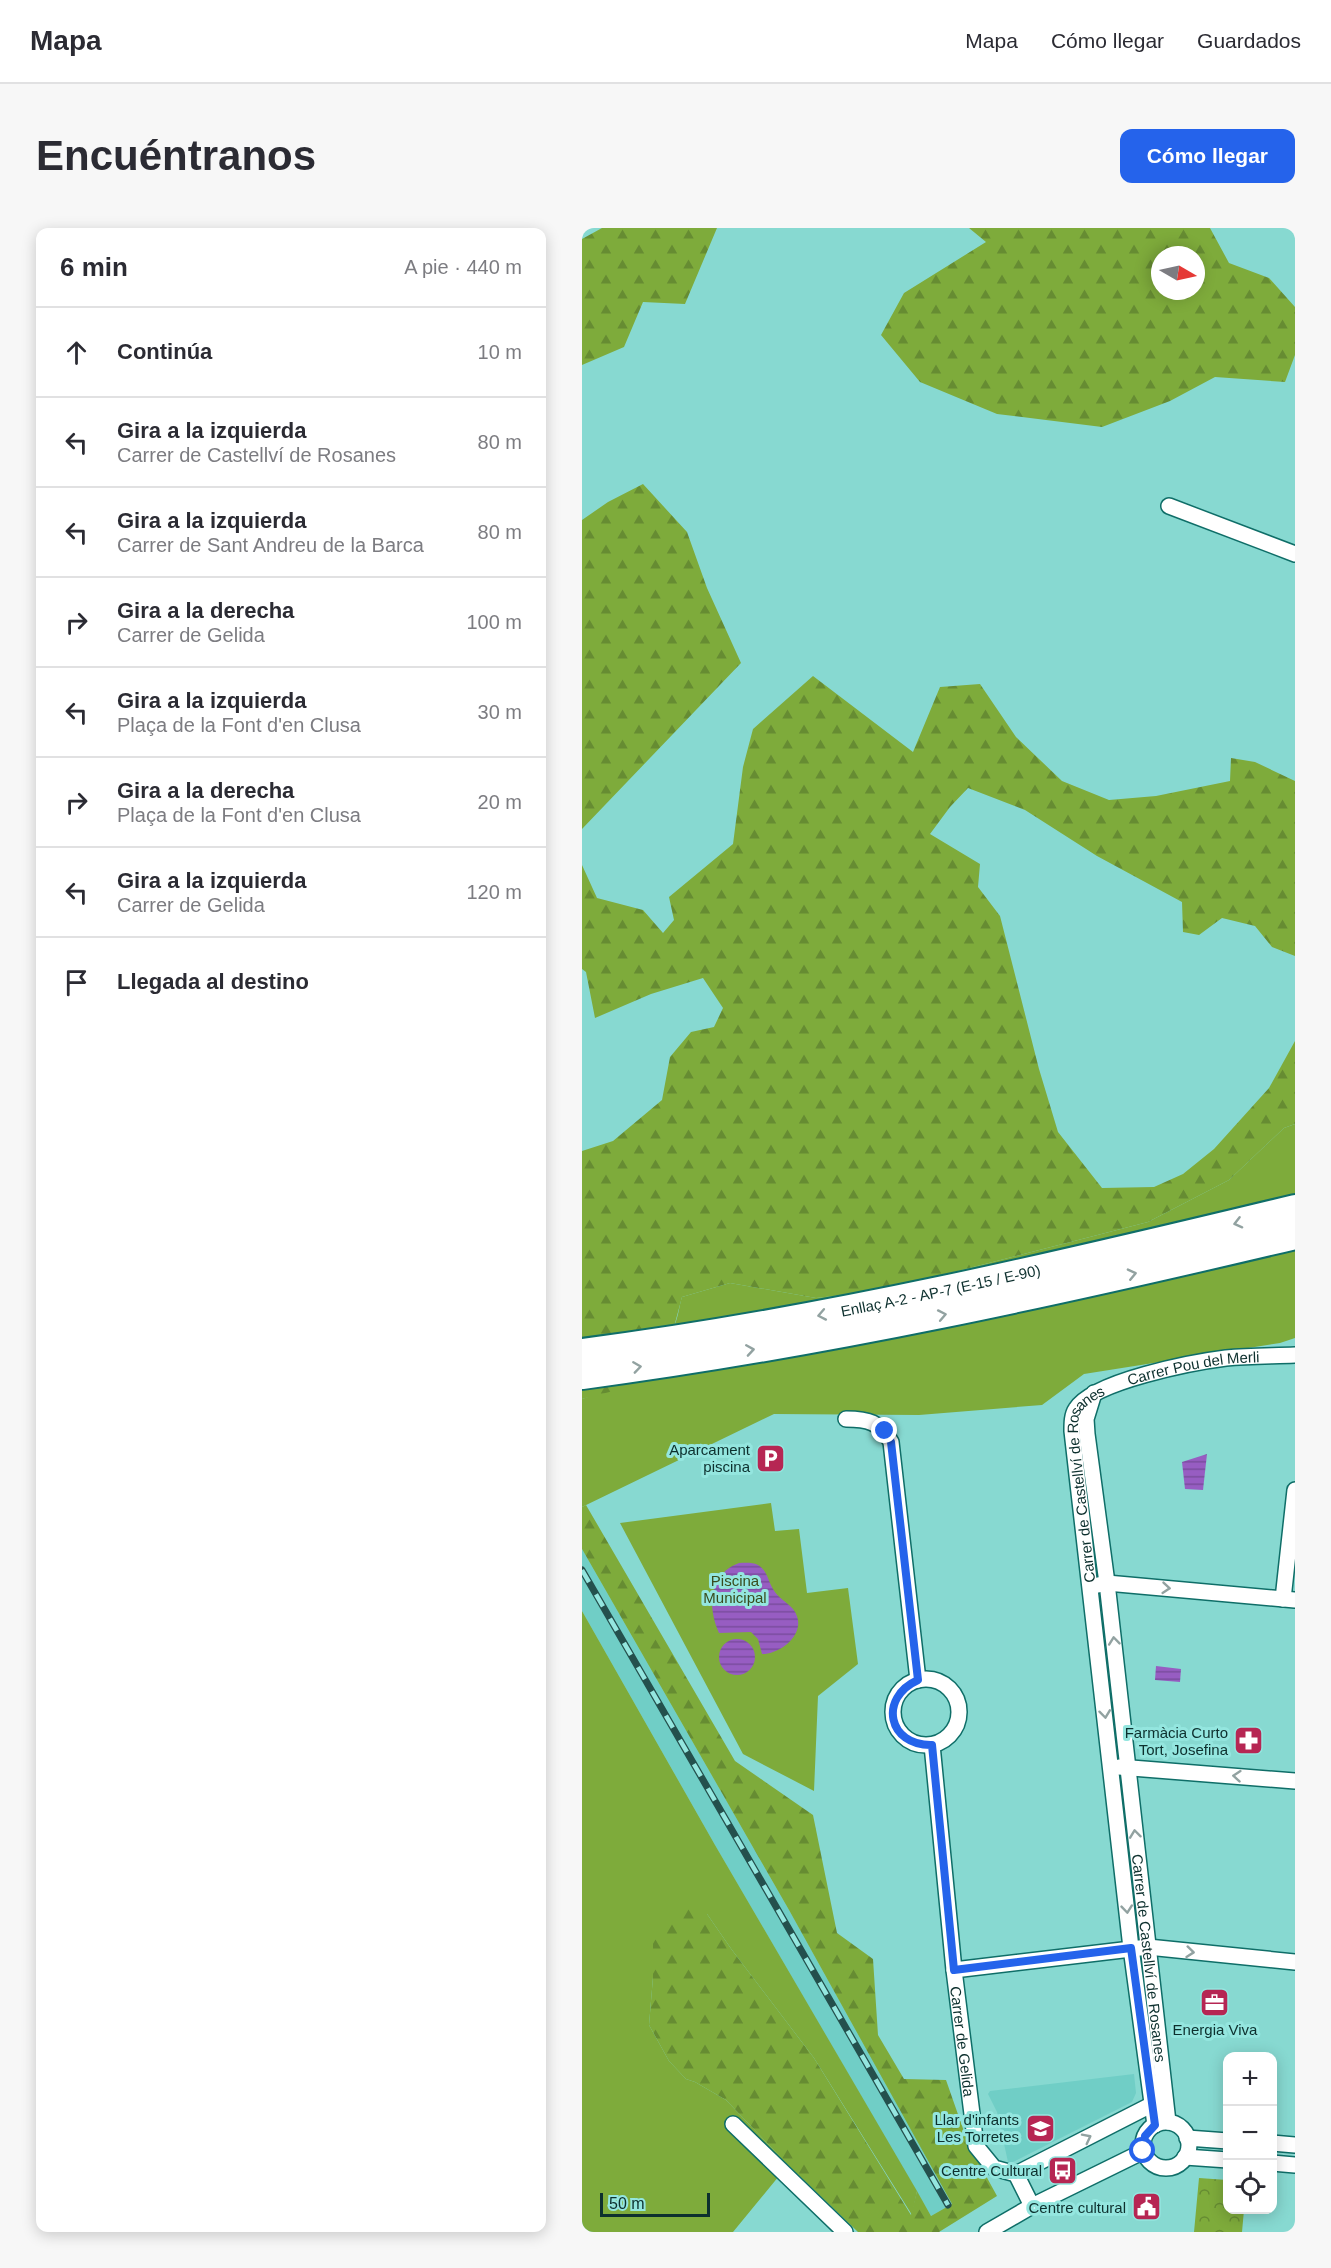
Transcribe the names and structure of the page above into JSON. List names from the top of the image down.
{
  "streets": {
    "highway": ["Enllaç A-2 - AP-7 (E-15 / E-90)"],
    "street": ["Carrer Pou del Merli", "Carrer de Castellví de Rosanes", "Carrer de Gelida"]
  },
  "crossings": [
    ["Carrer Pou del Merli", "Carrer de Castellví de Rosanes"]
  ],
  "parks": ["Piscina Municipal"],
  "places": {
    "parking": ["Aparcament piscina"],
    "pharmacy": ["Farmàcia Curto Tort, Josefina"],
    "office": ["Energia Viva"],
    "school or university": ["Llar d'infants Les Torretes"],
    "bus stop": ["Centre Cultural"],
    "public building": ["Centre cultural"]
  },
  "scale_bar": "50 m",
  "north": "right",
  "page": {
    "header": "Mapa",
    "nav": ["Mapa", "Cómo llegar", "Guardados"],
    "buttons": "Cómo llegar",
    "title": "Encuéntranos",
    "heading": ["6 min", "A pie · 440 m"],
    "list": [
      ["Continúa", "10 m"],
      ["Gira a la izquierda", "Carrer de Castellví de Rosanes", "80 m"],
      ["Gira a la izquierda", "Carrer de Sant Andreu de la Barca", "80 m"],
      ["Gira a la derecha", "Carrer de Gelida", "100 m"],
      ["Gira a la izquierda", "Plaça de la Font d'en Clusa", "30 m"],
      ["Gira a la derecha", "Plaça de la Font d'en Clusa", "20 m"],
      ["Gira a la izquierda", "Carrer de Gelida", "120 m"],
      "Llegada al destino"
    ],
    "map_buttons": ["+", "−"],
    "scale": "50 m"
  }
}
